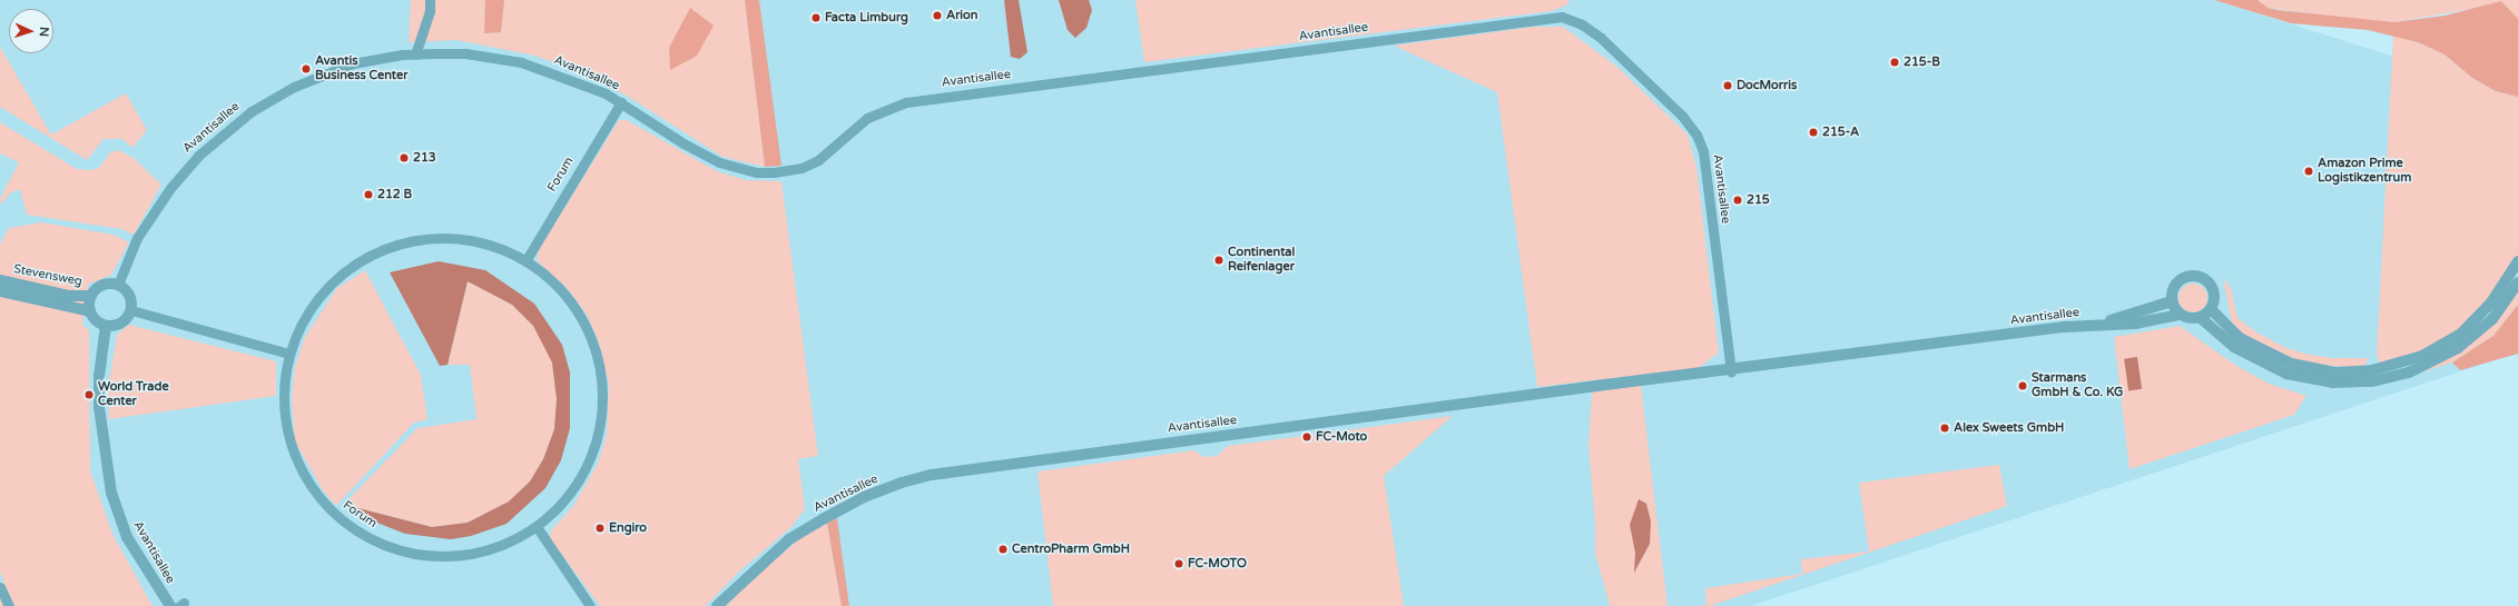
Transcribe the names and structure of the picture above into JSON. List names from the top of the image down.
{
  "streets": {
    "street": ["Avantisallee", "Forum", "Stevensweg"]
  },
  "crossings": [
    ["Avantisallee", "Forum"],
    ["Avantisallee", "Stevensweg"]
  ],
  "places": [
    "Arion",
    "Facta Limburg",
    "215-B",
    "Avantis Business Center",
    "DocMorris",
    "215-A",
    "213",
    "Amazon Prime Logistikzentrum",
    "212 B",
    "215",
    "Continental Reifenlager",
    "Starmans GmbH & Co. KG",
    "World Trade Center",
    "Alex Sweets GmbH",
    "FC-Moto",
    "Engiro",
    "CentroPharm GmbH",
    "FC-MOTO"
  ],
  "north": "right"
}
